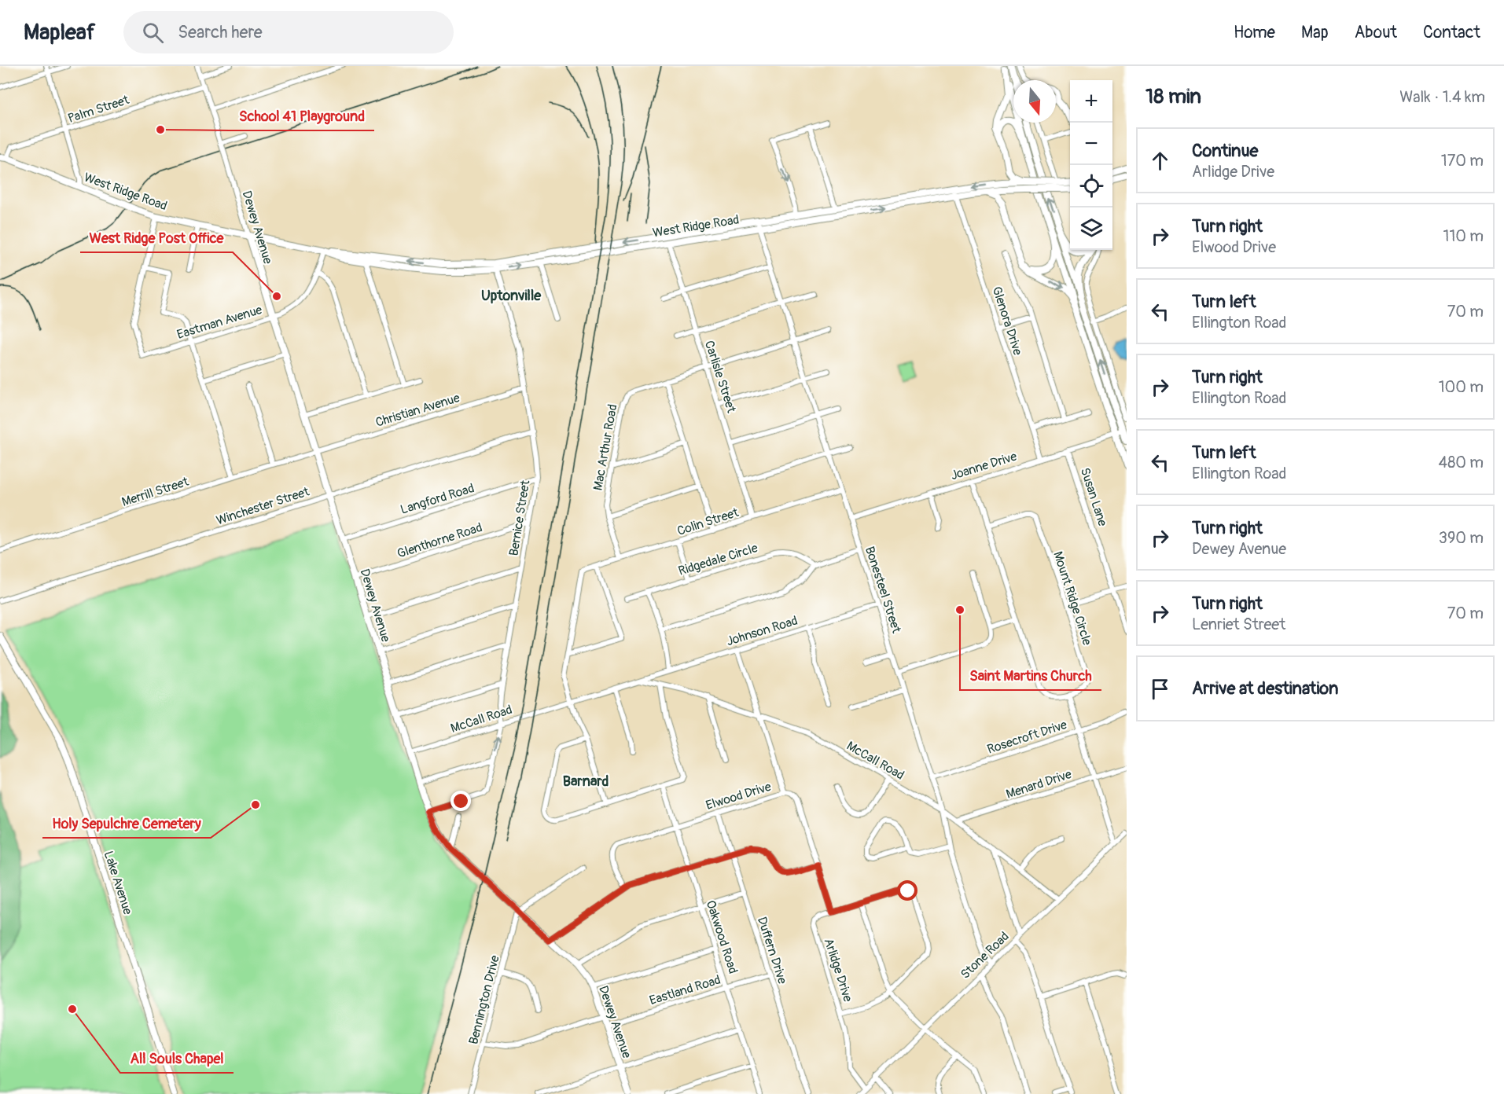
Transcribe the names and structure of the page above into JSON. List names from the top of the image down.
{
  "streets": {
    "highway": ["West Ridge Road"],
    "main road": ["Dewey Avenue", "Lake Avenue"],
    "street": [
      "Palm Street",
      "Glenora Drive",
      "Eastman Avenue",
      "Carlisle Street",
      "Christian Avenue",
      "Mac Arthur Road",
      "Joanne Drive",
      "Merrill Street",
      "Susan Lane",
      "Langford Road",
      "Winchester Street",
      "Bernice Street",
      "Colin Street",
      "Glenthorne Road",
      "Ridgedale Circle",
      "Bonesteel Street",
      "Mount Ridge Circle",
      "Johnson Road",
      "McCall Road",
      "Rosecroft Drive",
      "Menard Drive",
      "Elwood Drive",
      "Oakwood Road",
      "Duffern Drive",
      "Stone Road",
      "Arlidge Drive",
      "Eastland Road",
      "Bennington Drive"
    ]
  },
  "crossings": [
    ["Palm Street", "West Ridge Road"],
    ["Palm Street", "Dewey Avenue"],
    ["West Ridge Road", "Dewey Avenue"],
    ["West Ridge Road", "Glenora Drive"],
    ["West Ridge Road", "Eastman Avenue"],
    ["West Ridge Road", "Carlisle Street"],
    ["West Ridge Road", "Bernice Street"],
    ["West Ridge Road", "Bonesteel Street"],
    ["Dewey Avenue", "Eastman Avenue"],
    ["Dewey Avenue", "Christian Avenue"],
    ["Dewey Avenue", "Merrill Street"],
    ["Dewey Avenue", "Langford Road"],
    ["Dewey Avenue", "Winchester Street"],
    ["Dewey Avenue", "Bernice Street"],
    ["Dewey Avenue", "Glenthorne Road"],
    ["Dewey Avenue", "McCall Road"],
    ["Dewey Avenue", "Eastland Road"],
    ["Dewey Avenue", "Bennington Drive"],
    ["Glenora Drive", "Joanne Drive"],
    ["Carlisle Street", "Mac Arthur Road"],
    ["Carlisle Street", "Colin Street"],
    ["Christian Avenue", "Merrill Street"],
    ["Christian Avenue", "Bernice Street"],
    ["Mac Arthur Road", "Colin Street"],
    ["Mac Arthur Road", "Bonesteel Street"],
    ["Joanne Drive", "Susan Lane"],
    ["Joanne Drive", "Bonesteel Street"],
    ["Joanne Drive", "Mount Ridge Circle"],
    ["Langford Road", "Bernice Street"],
    ["Winchester Street", "Bernice Street"],
    ["Bernice Street", "Glenthorne Road"],
    ["Bernice Street", "McCall Road"],
    ["Colin Street", "Bonesteel Street"],
    ["Bonesteel Street", "Johnson Road"],
    ["Bonesteel Street", "McCall Road"],
    ["Bonesteel Street", "Rosecroft Drive"],
    ["Bonesteel Street", "Stone Road"],
    ["Johnson Road", "McCall Road"],
    ["McCall Road", "Menard Drive"],
    ["McCall Road", "Stone Road"],
    ["Elwood Drive", "Oakwood Road"],
    ["Elwood Drive", "Duffern Drive"],
    ["Elwood Drive", "Arlidge Drive"],
    ["Oakwood Road", "Eastland Road"],
    ["Duffern Drive", "Eastland Road"],
    ["Stone Road", "Arlidge Drive"]
  ],
  "districts": ["Uptonville", "Barnard"],
  "places": [
    "School 41 Playground",
    "West Ridge Post Office",
    "Saint Martins Church",
    "Holy Sepulchre Cemetery",
    "All Souls Chapel"
  ],
  "north": "bottom",
  "page": {
    "header": "Mapleaf",
    "search": "Search here",
    "nav": [
      "Home",
      "Map",
      "About",
      "Contact"
    ],
    "heading": ["18 min", "Walk · 1.4 km"],
    "map_buttons": ["+", "−"],
    "list": [
      ["Continue", "Arlidge Drive", "170 m"],
      ["Turn right", "Elwood Drive", "110 m"],
      ["Turn left", "Ellington Road", "70 m"],
      ["Turn right", "Ellington Road", "100 m"],
      ["Turn left", "Ellington Road", "480 m"],
      ["Turn right", "Dewey Avenue", "390 m"],
      ["Turn right", "Lenriet Street", "70 m"],
      "Arrive at destination"
    ]
  }
}
